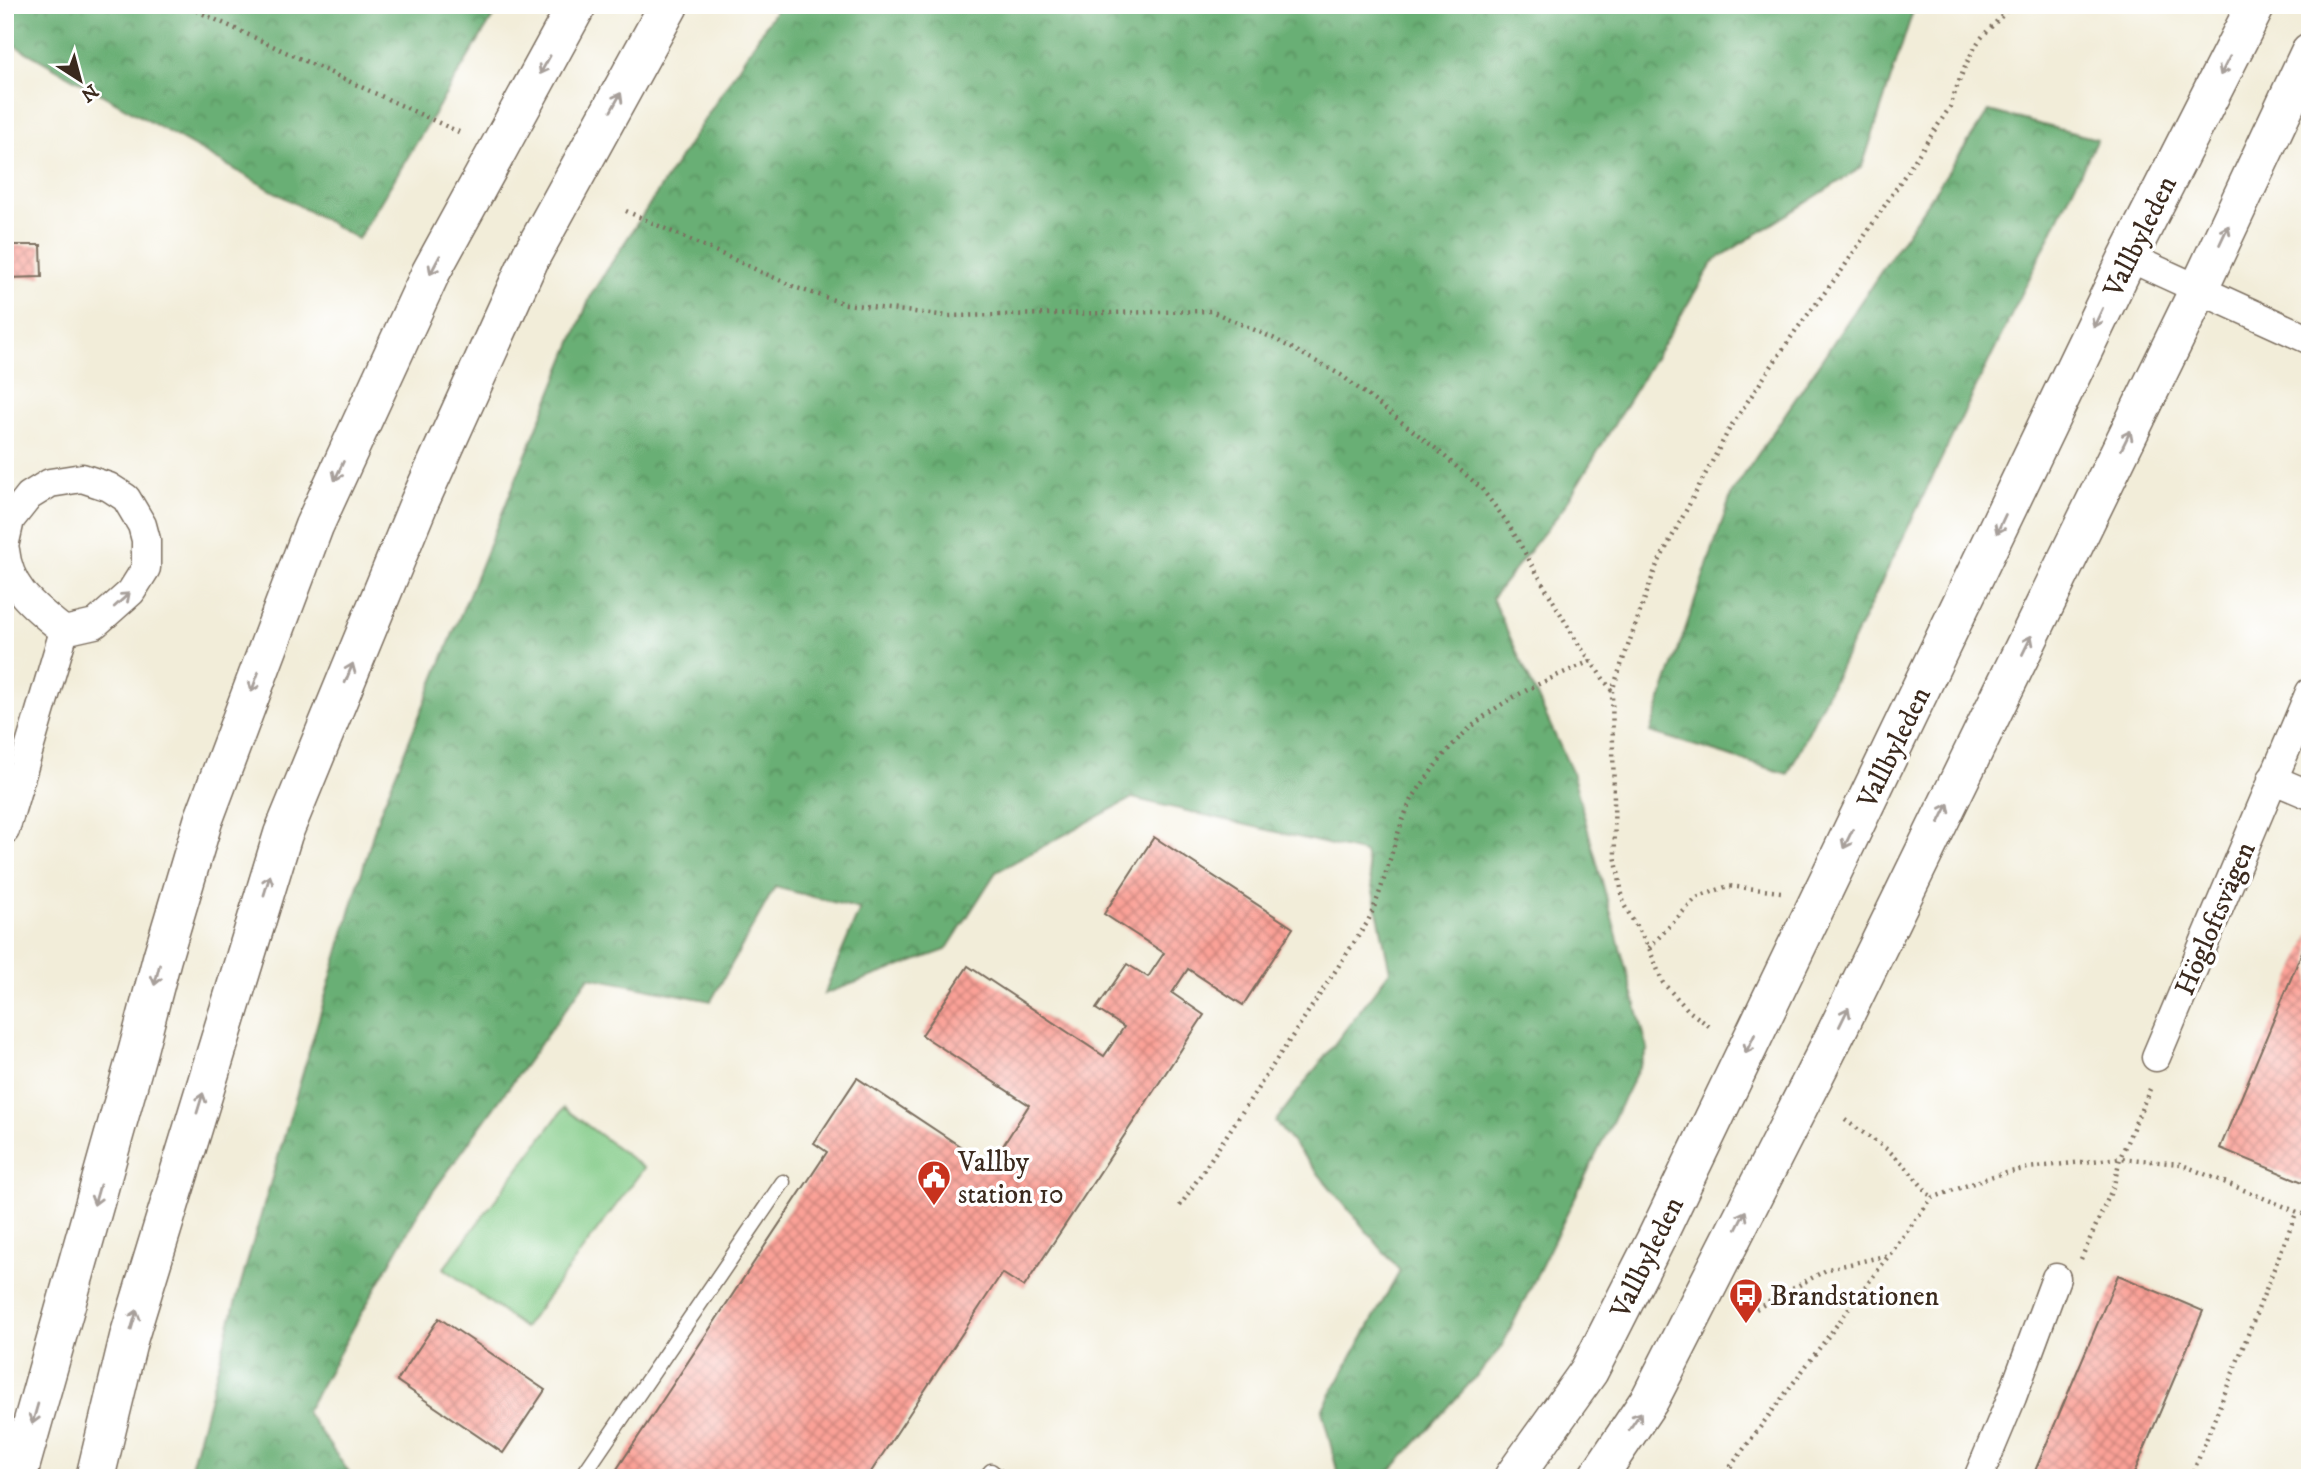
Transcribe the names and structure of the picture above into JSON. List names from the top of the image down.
{
  "streets": {
    "main road": ["Vallbyleden"],
    "street": ["Högloftsvägen"]
  },
  "places": {
    "public building": ["Vallby station 10"],
    "bus stop": ["Brandstationen"]
  },
  "north": "bottom right"
}
